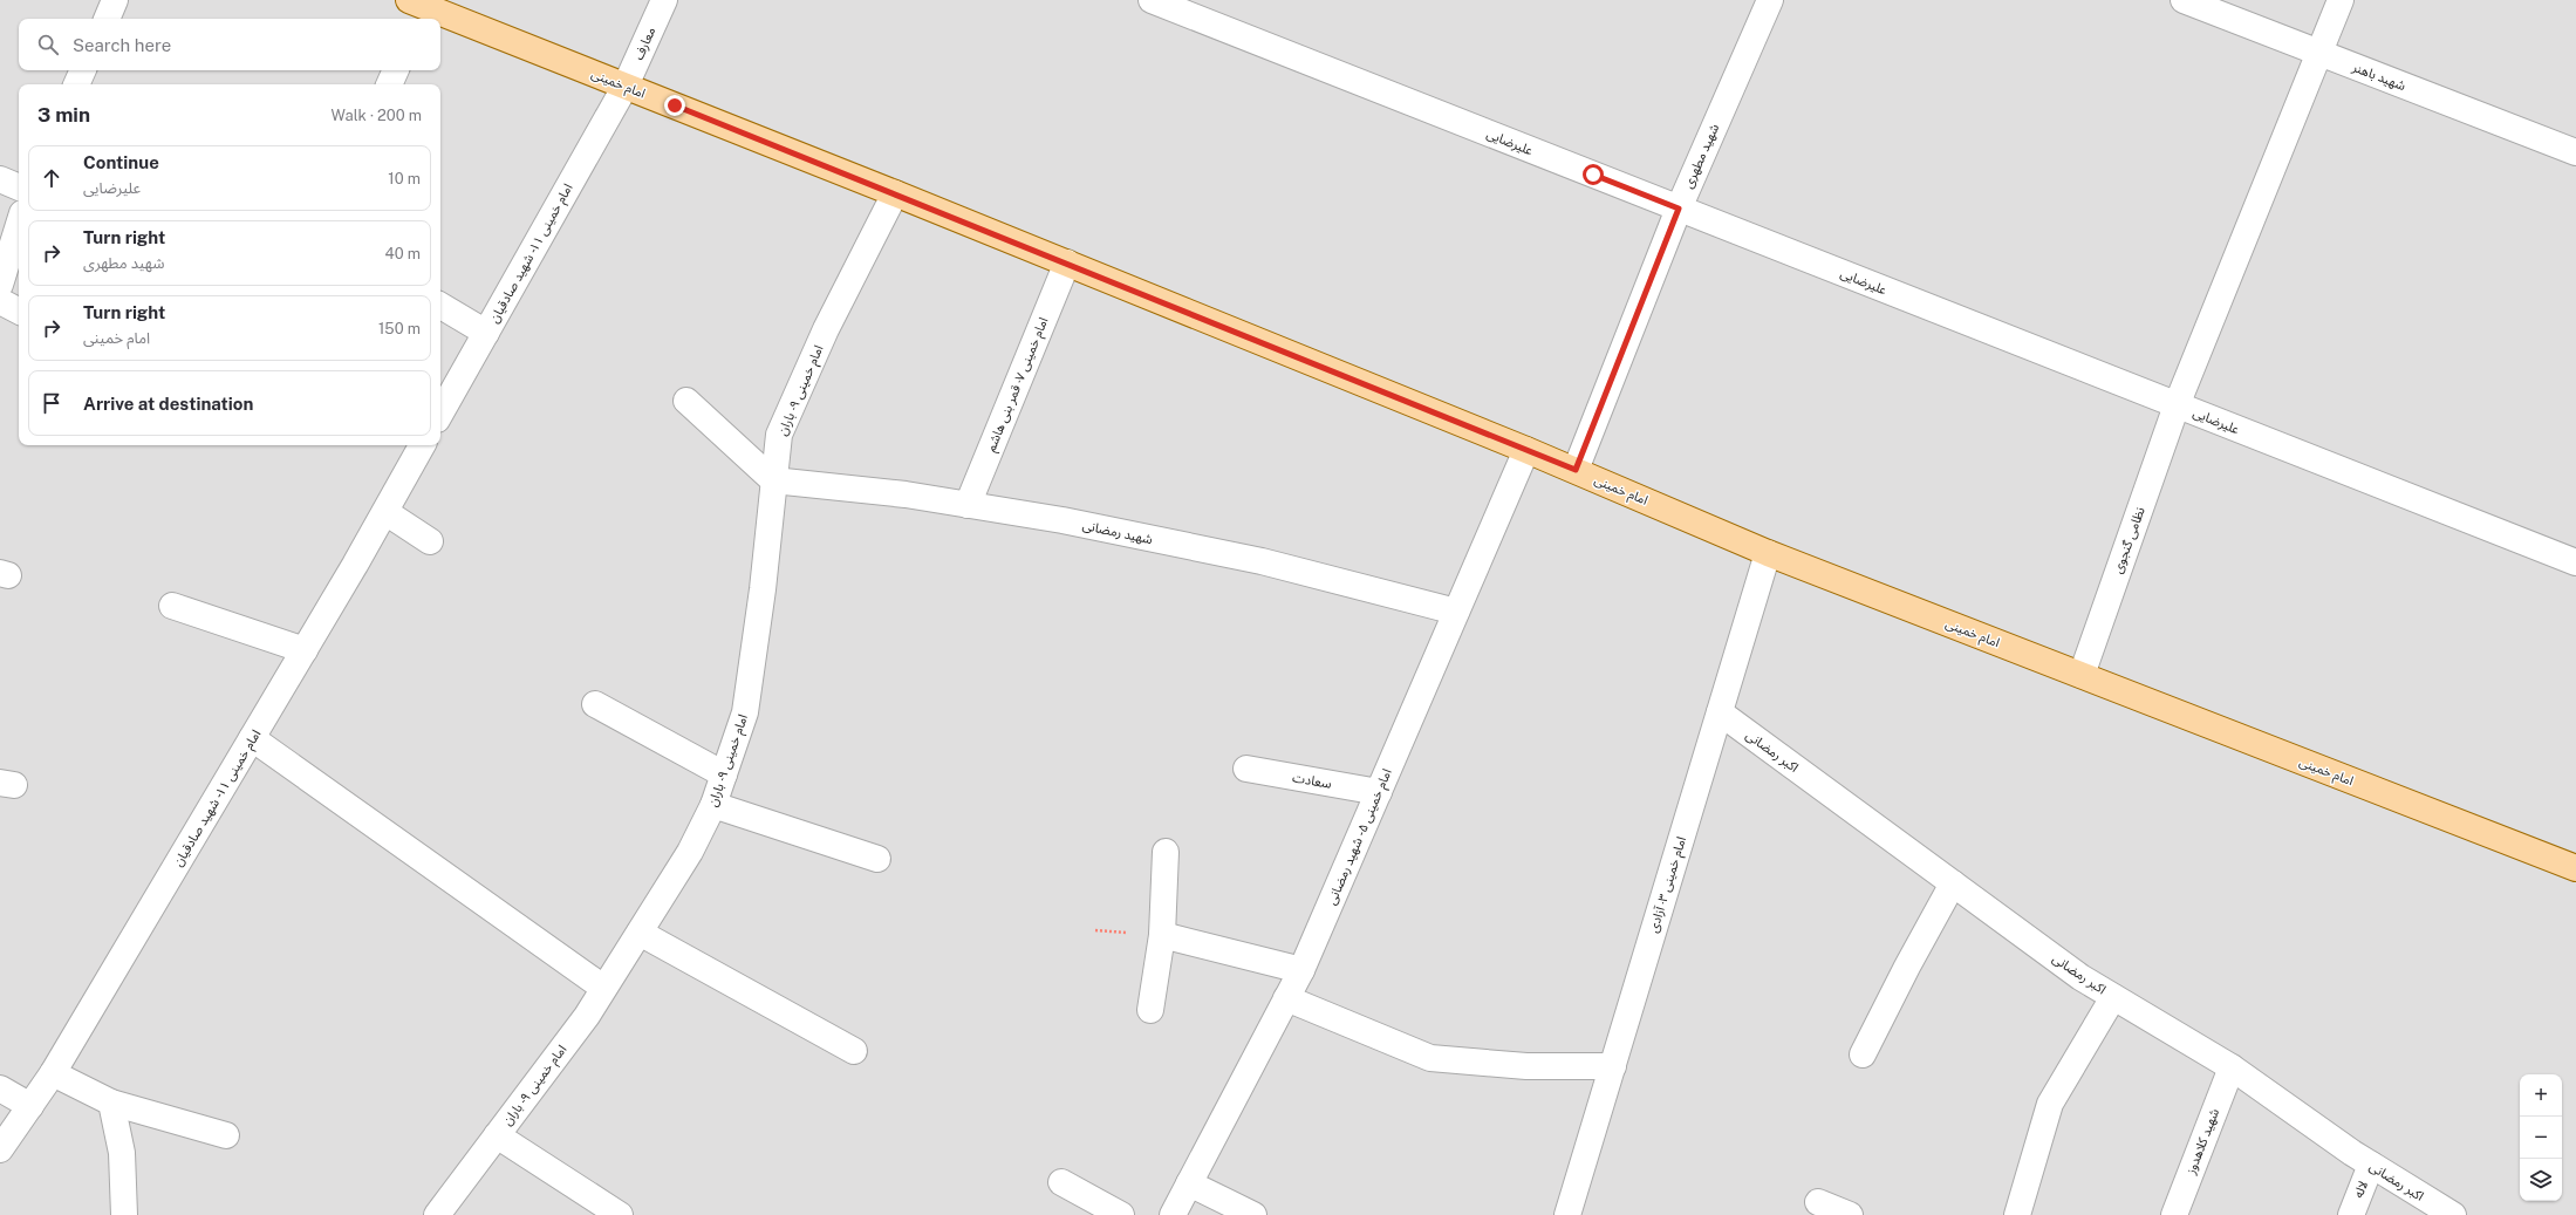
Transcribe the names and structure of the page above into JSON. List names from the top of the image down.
{
  "streets": {
    "main road": ["امام خمینی"],
    "street": [
      "معارف",
      "شهید باهنر",
      "علیرضایی",
      "شهید مطهری",
      "امام خمینی ۱۱- شهید صادقیان",
      "امام خمینی ۷- قمر بنی هاشم",
      "امام خمینی ۹- باران",
      "شهید رمضانی",
      "نظامی گنجوی",
      "اکبر رمضانی",
      "سعادت",
      "امام خمینی ۵ - شهید رمضانی",
      "امام خمینی ۳- آزادی",
      "شهید کلاهدوز",
      "لاله"
    ]
  },
  "crossings": [
    ["معارف", "امام خمینی"],
    ["معارف", "امام خمینی ۱۱- شهید صادقیان"],
    ["شهید باهنر", "نظامی گنجوی"],
    ["امام خمینی", "شهید مطهری"],
    ["امام خمینی", "امام خمینی ۱۱- شهید صادقیان"],
    ["امام خمینی", "امام خمینی ۷- قمر بنی هاشم"],
    ["امام خمینی", "امام خمینی ۹- باران"],
    ["امام خمینی", "نظامی گنجوی"],
    ["امام خمینی", "امام خمینی ۵ - شهید رمضانی"],
    ["امام خمینی", "امام خمینی ۳- آزادی"],
    ["علیرضایی", "شهید مطهری"],
    ["علیرضایی", "نظامی گنجوی"],
    ["امام خمینی ۷- قمر بنی هاشم", "شهید رمضانی"],
    ["امام خمینی ۹- باران", "شهید رمضانی"],
    ["شهید رمضانی", "امام خمینی ۵ - شهید رمضانی"],
    ["اکبر رمضانی", "امام خمینی ۳- آزادی"],
    ["اکبر رمضانی", "شهید کلاهدوز"],
    ["اکبر رمضانی", "لاله"],
    ["سعادت", "امام خمینی ۵ - شهید رمضانی"]
  ],
  "page": {
    "search": "Search here",
    "heading": ["3 min", "Walk · 200 m"],
    "list": [
      ["Continue", "علیرضایی", "10 m"],
      ["Turn right", "شهید مطهری", "40 m"],
      ["Turn right", "امام خمینی", "150 m"],
      "Arrive at destination"
    ],
    "map_buttons": ["+", "−"]
  }
}
